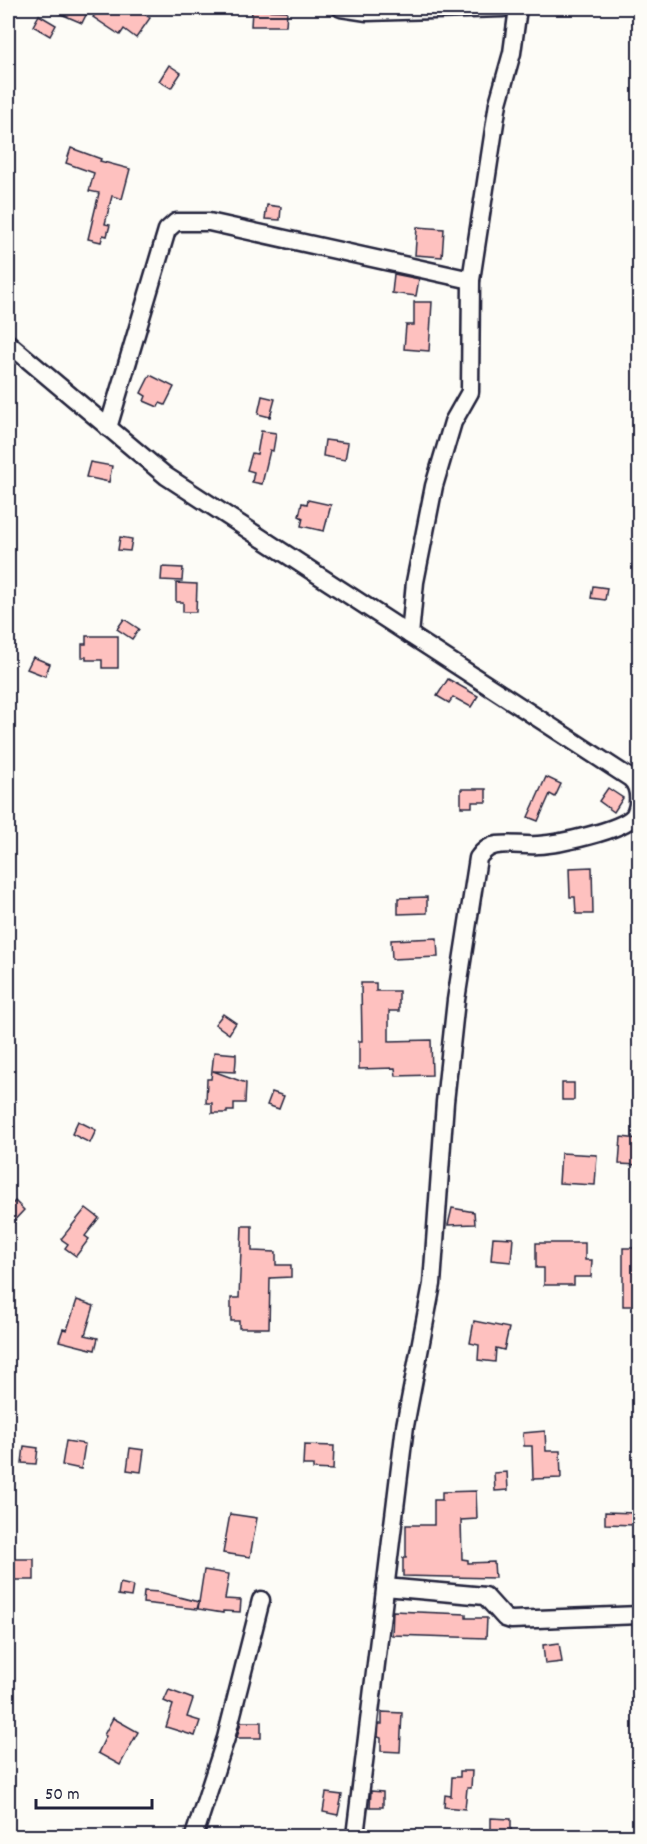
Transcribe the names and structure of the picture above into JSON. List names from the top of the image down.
{
  "scale_bar": "50 m"
}
